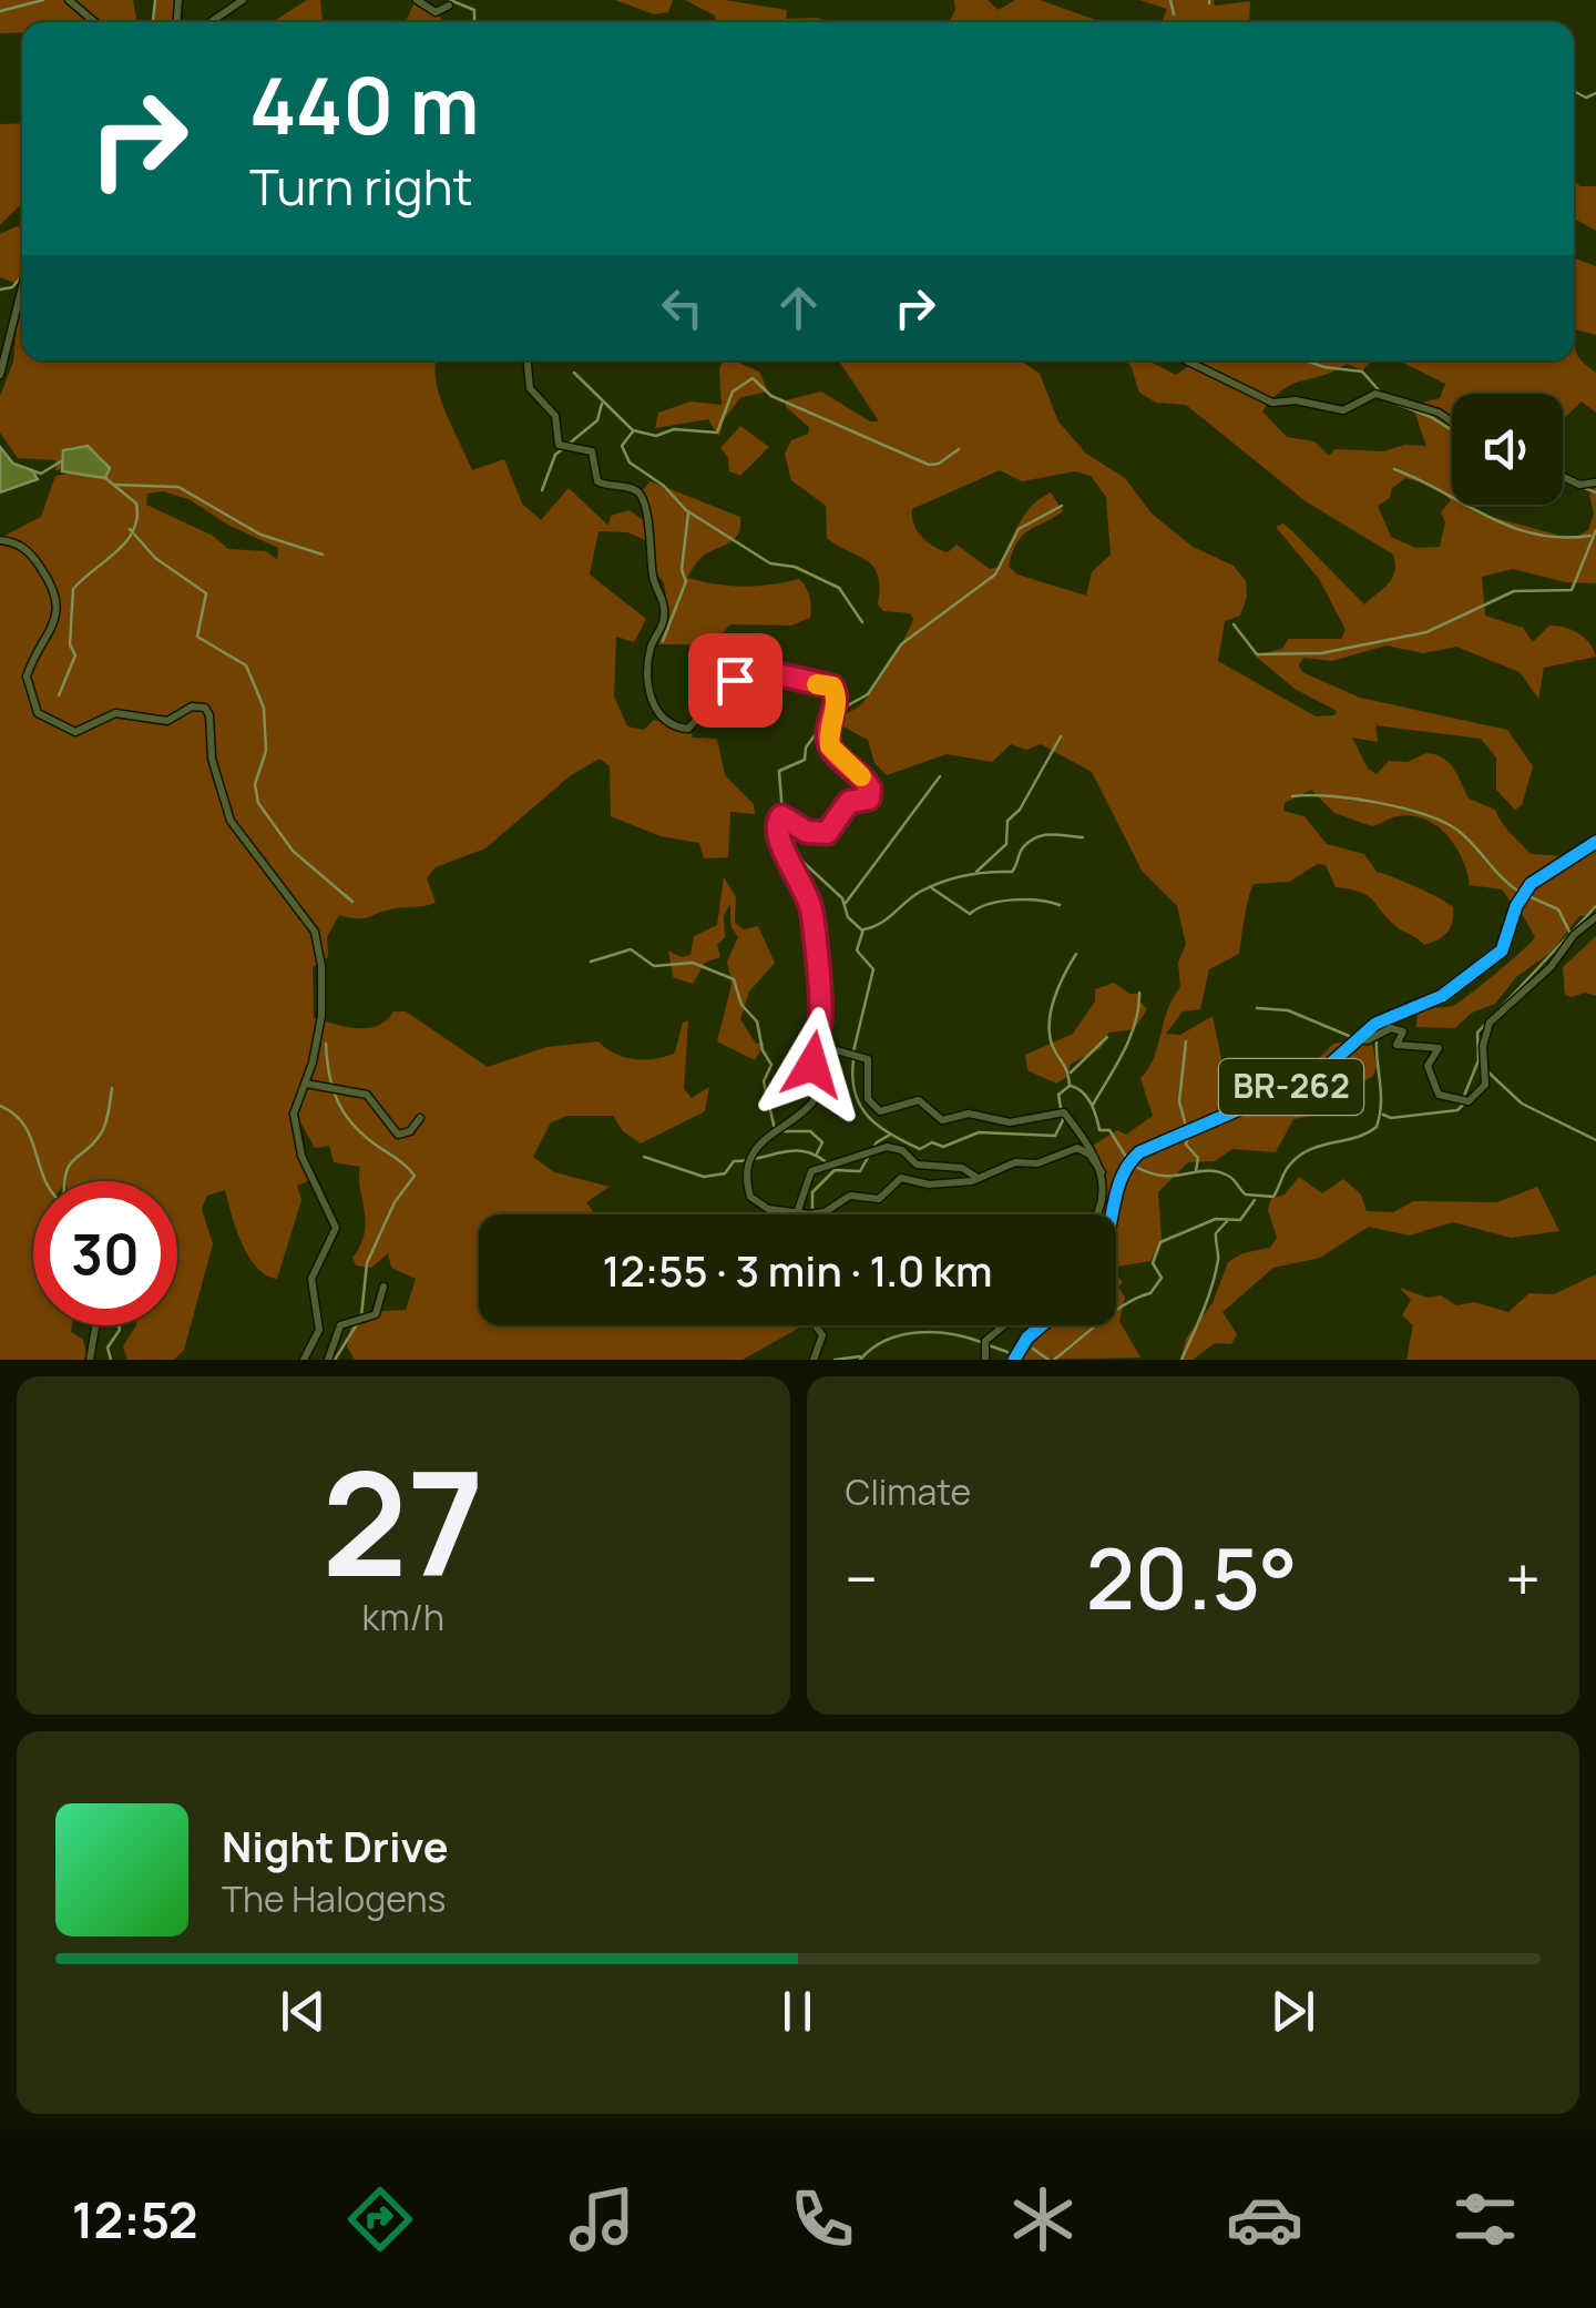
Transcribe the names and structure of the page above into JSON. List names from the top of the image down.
{
  "streets": {
    "highway": ["BR-262"]
  },
  "page": {
    "turn": ["440 m", "Turn right"],
    "limit": "30",
    "trip": "12:55 · 3 min · 1.0 km",
    "tile": [
      ["27", "km/h"],
      "Climate"
    ],
    "heat": ["−", "20.5°", "+"],
    "song": ["Night Drive", "The Halogens"],
    "tabs": "12:52"
  }
}
